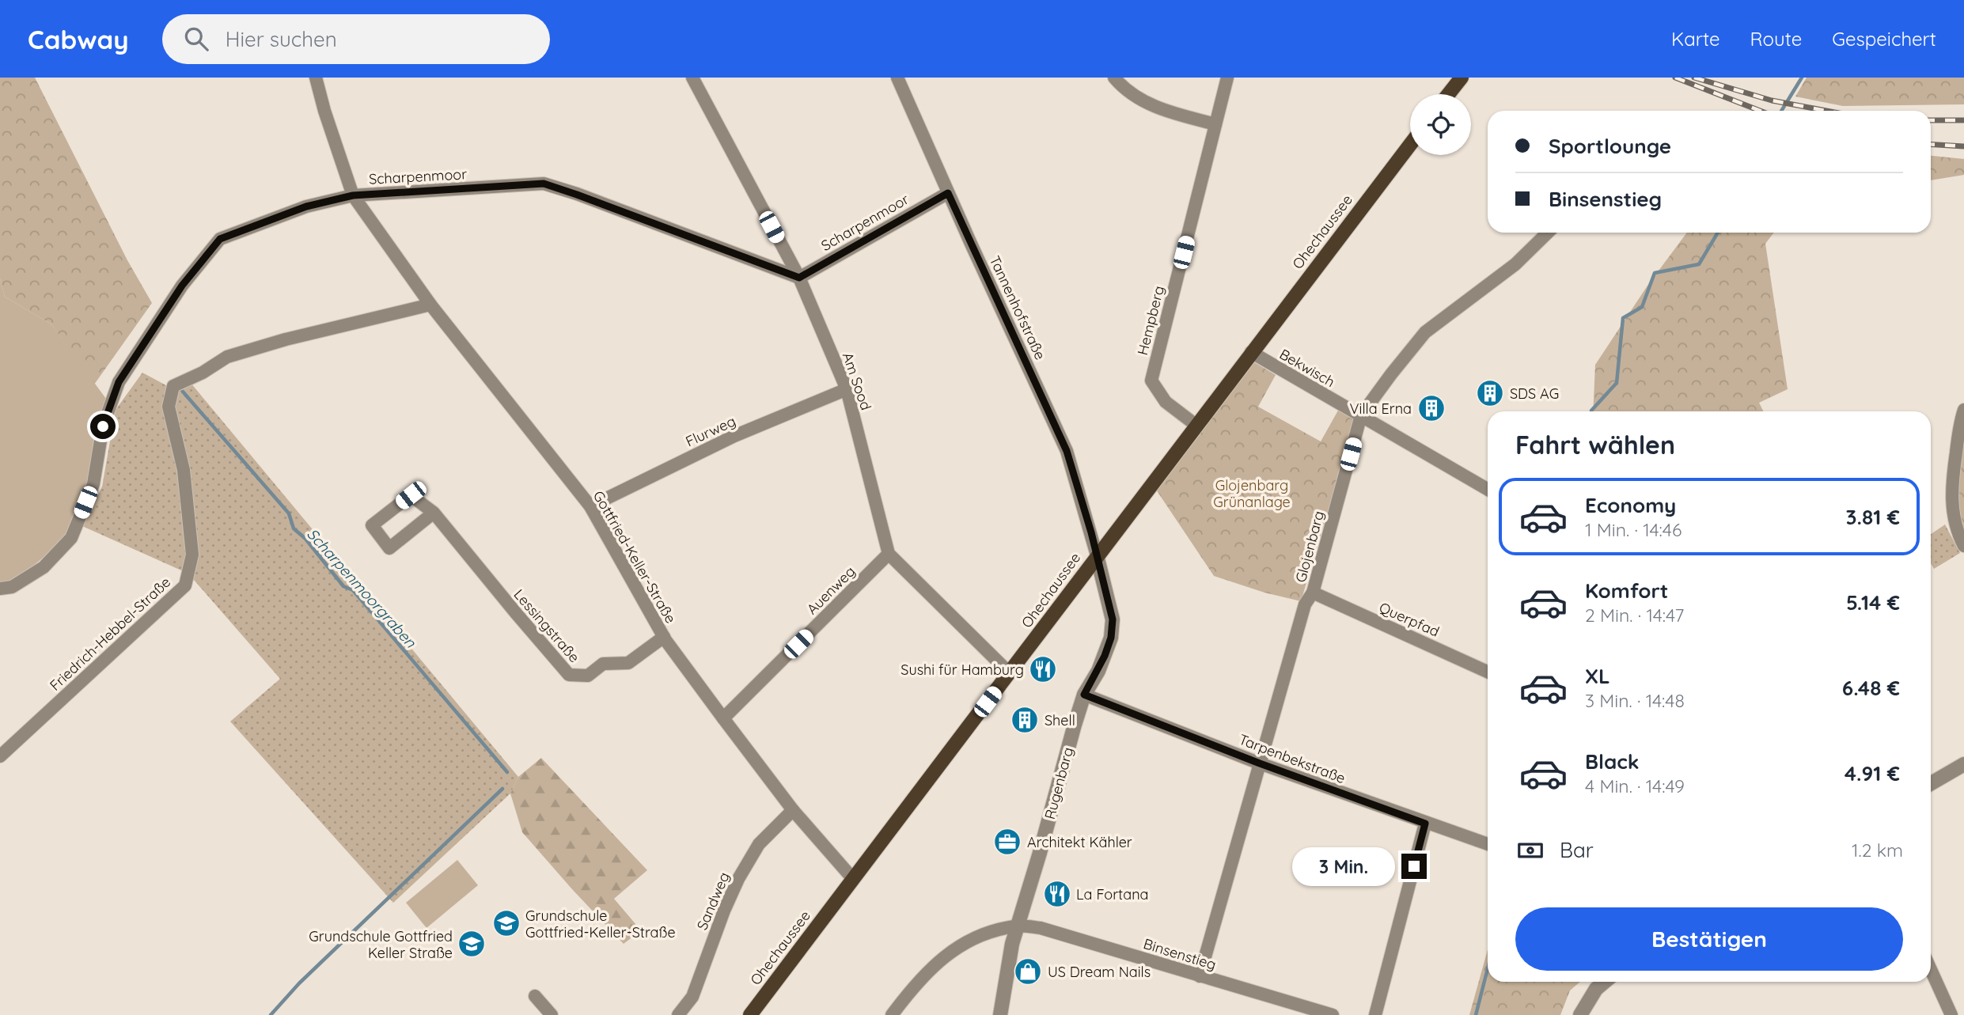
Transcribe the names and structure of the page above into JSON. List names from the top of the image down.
{
  "streets": {
    "main road": ["Ohechaussee"],
    "street": [
      "Scharpenmoor",
      "Tannenhofstraße",
      "Hempberg",
      "Bekwisch",
      "Am Sood",
      "Flurweg",
      "Glojenbarg",
      "Gottfried-Keller-Straße",
      "Auenweg",
      "Querpfad",
      "Lessingstraße",
      "Friedrich-Hebbel-Straße",
      "Tarpenbekstraße",
      "Rugenbarg",
      "Sandweg",
      "Binsenstieg"
    ]
  },
  "crossings": [
    ["Scharpenmoor", "Tannenhofstraße"],
    ["Scharpenmoor", "Am Sood"],
    ["Scharpenmoor", "Gottfried-Keller-Straße"],
    ["Ohechaussee", "Tannenhofstraße"],
    ["Ohechaussee", "Hempberg"],
    ["Ohechaussee", "Bekwisch"],
    ["Ohechaussee", "Gottfried-Keller-Straße"],
    ["Ohechaussee", "Rugenbarg"],
    ["Tannenhofstraße", "Rugenbarg"],
    ["Bekwisch", "Glojenbarg"],
    ["Am Sood", "Flurweg"],
    ["Am Sood", "Auenweg"],
    ["Flurweg", "Gottfried-Keller-Straße"],
    ["Glojenbarg", "Querpfad"],
    ["Glojenbarg", "Tarpenbekstraße"],
    ["Glojenbarg", "Binsenstieg"],
    ["Gottfried-Keller-Straße", "Auenweg"],
    ["Gottfried-Keller-Straße", "Lessingstraße"],
    ["Gottfried-Keller-Straße", "Friedrich-Hebbel-Straße"],
    ["Gottfried-Keller-Straße", "Sandweg"],
    ["Tarpenbekstraße", "Rugenbarg"],
    ["Rugenbarg", "Binsenstieg"]
  ],
  "water": ["Scharpenmoorgraben"],
  "parks": ["Glojenbarg Grünanlage"],
  "places": {
    "building": ["SDS AG", "Villa Erna", "Shell"],
    "restaurant": ["Sushi für Hamburg", "La Fortana"],
    "office": ["Architekt Kähler"],
    "school or university": ["Grundschule Gottfried-Keller-Straße", "Grundschule Gottfried Keller Straße"],
    "shop": ["US Dream Nails"]
  },
  "page": {
    "header": "Cabway",
    "search": "Hier suchen",
    "nav": ["Karte", "Route", "Gespeichert"],
    "banner": ["Sportlounge", "Binsenstieg"],
    "heading": "Fahrt wählen",
    "list": [
      {
        "name": "Economy",
        "note": "1 Min. · 14:46",
        "value": "3.81 €"
      },
      {
        "name": "Komfort",
        "note": "2 Min. · 14:47",
        "value": "5.14 €"
      },
      {
        "name": "XL",
        "note": "3 Min. · 14:48",
        "value": "6.48 €"
      },
      {
        "name": "Black",
        "note": "4 Min. · 14:49",
        "value": "4.91 €"
      }
    ],
    "pay": ["Bar", "1.2 km"],
    "bubble": "3 Min.",
    "buttons": "Bestätigen"
  }
}
